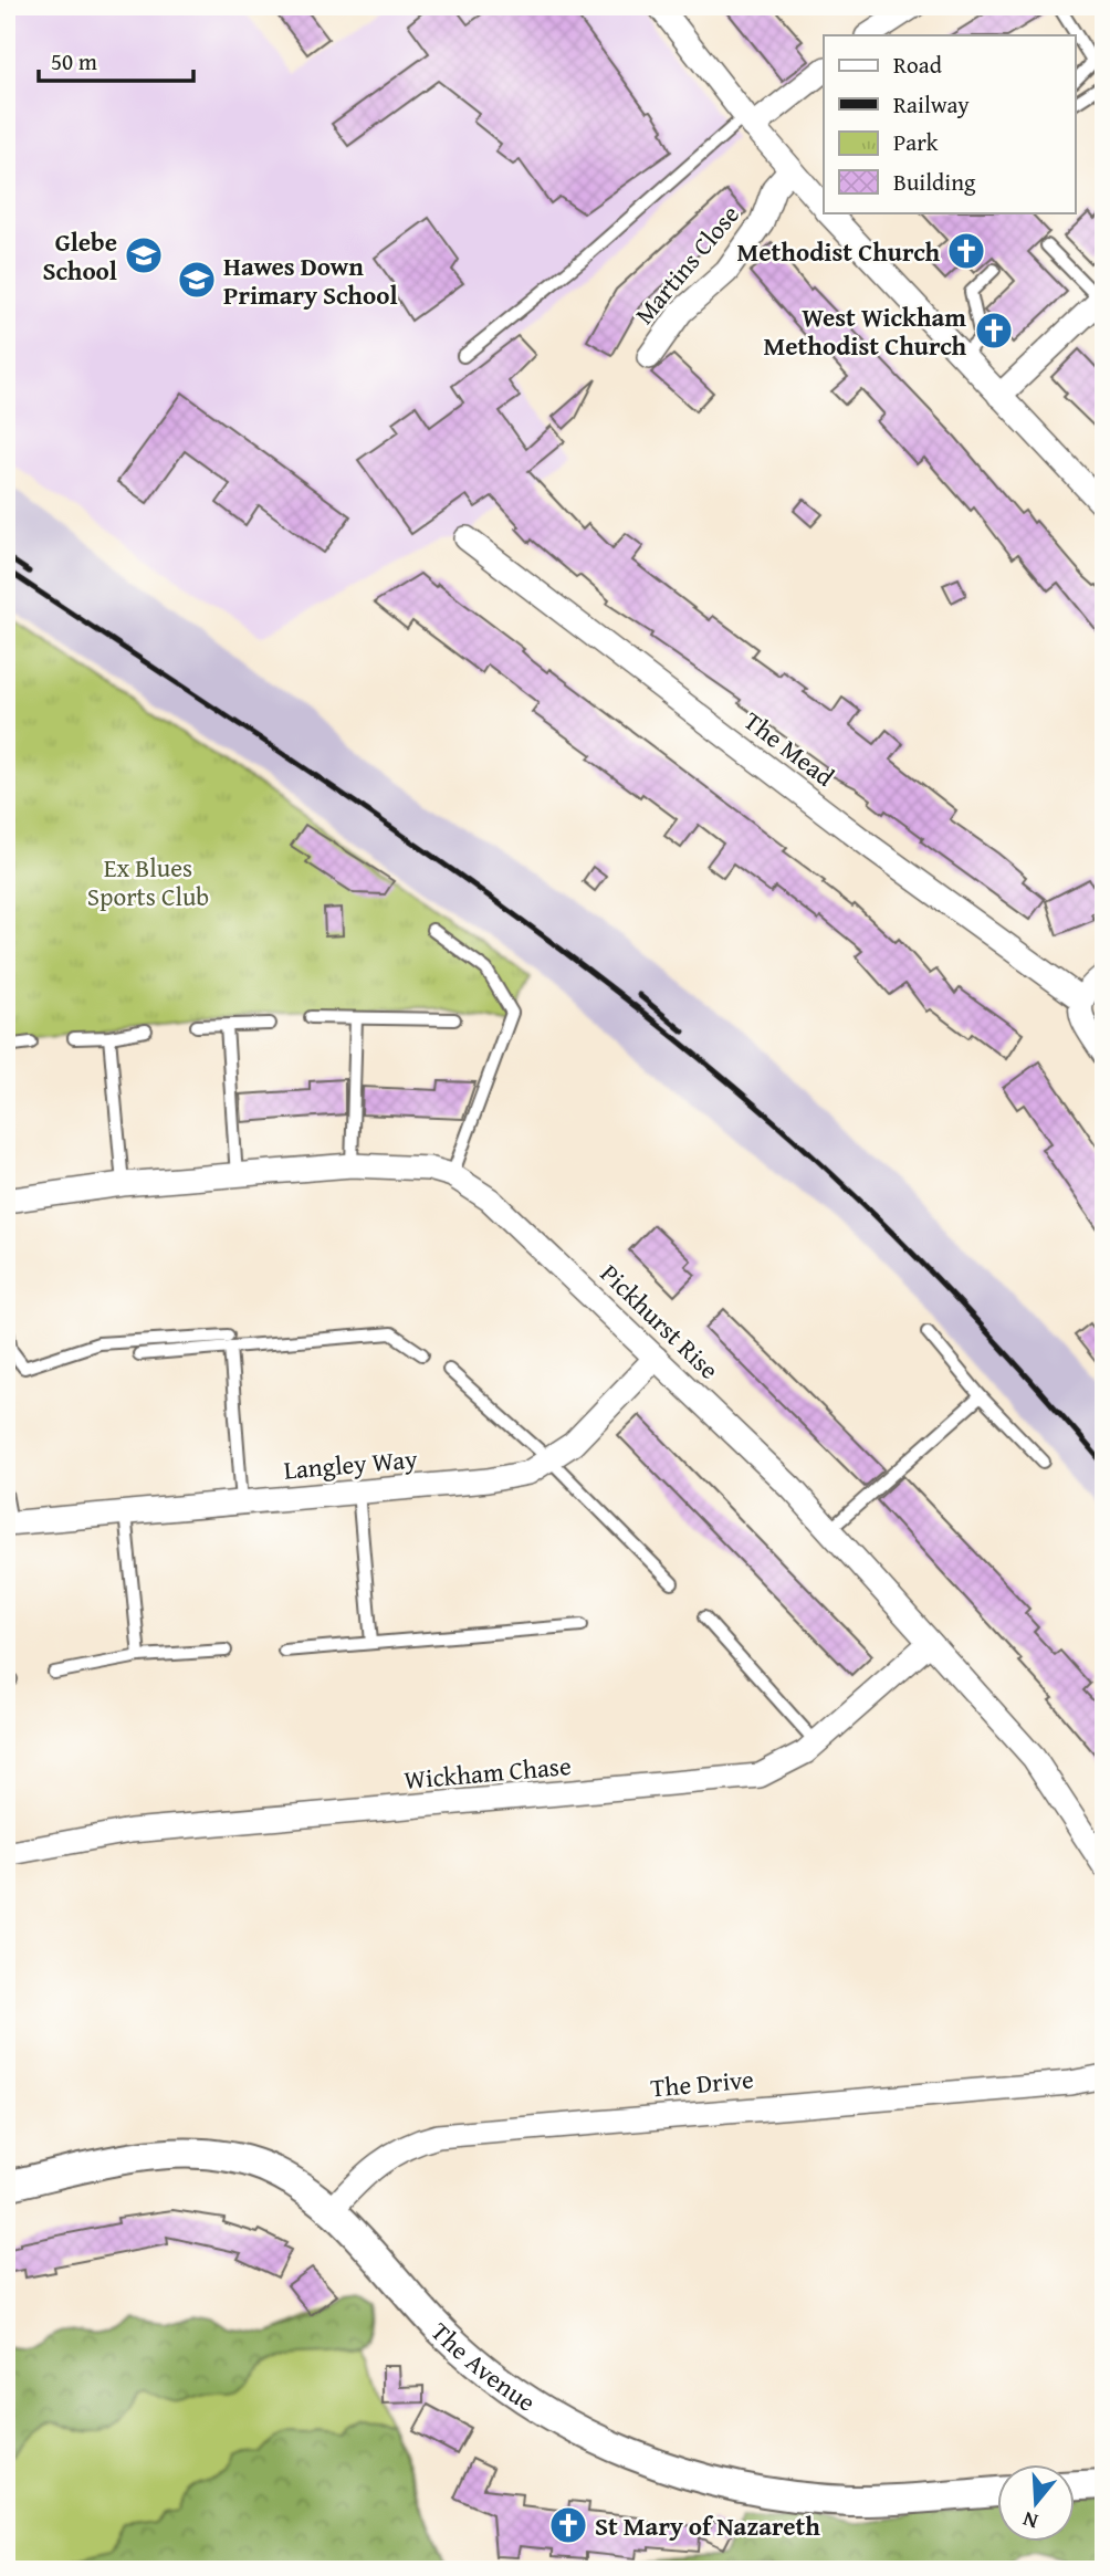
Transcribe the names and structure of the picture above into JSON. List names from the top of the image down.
{
  "streets": {
    "street": [
      "Martins Close",
      "The Mead",
      "Pickhurst Rise",
      "Langley Way",
      "Wickham Chase",
      "The Drive",
      "The Avenue"
    ]
  },
  "crossings": [
    ["Pickhurst Rise", "Langley Way"],
    ["Pickhurst Rise", "Wickham Chase"],
    ["The Drive", "The Avenue"]
  ],
  "parks": ["Ex Blues Sports Club"],
  "places": {
    "church": ["Methodist Church", "West Wickham Methodist Church", "St Mary of Nazareth"],
    "school or university": ["Glebe School", "Hawes Down Primary School"]
  },
  "legend": [
    "Road",
    "Railway",
    "Park",
    "Building"
  ],
  "scale_bar": "50 m",
  "north": "bottom"
}
